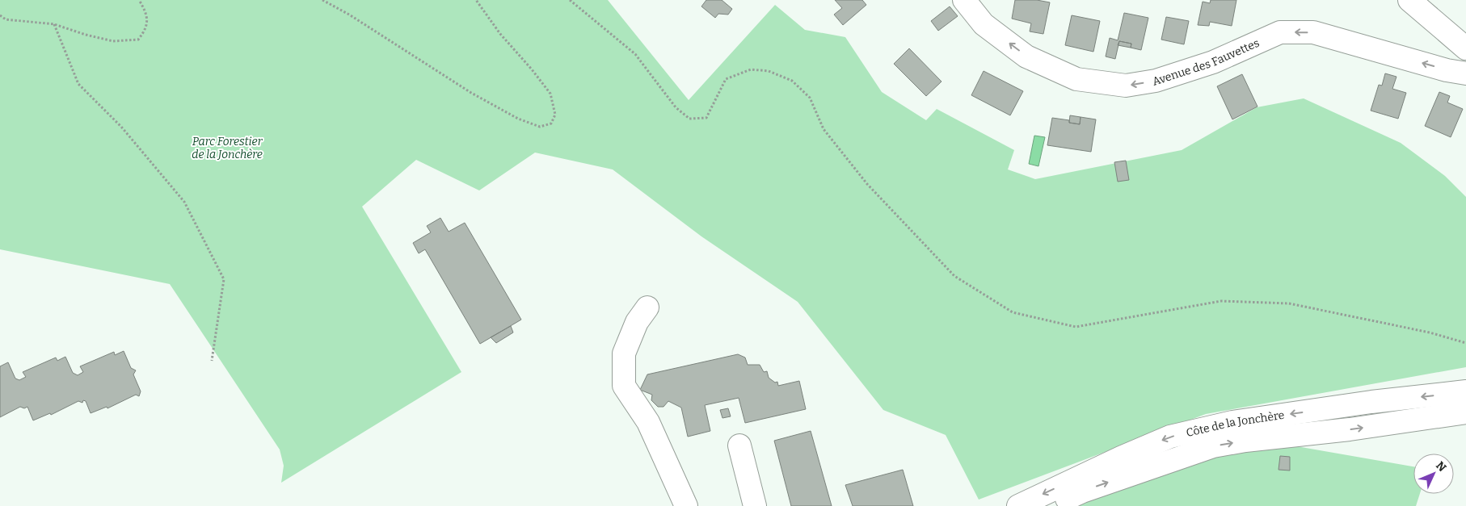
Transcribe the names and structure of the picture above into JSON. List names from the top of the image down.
{
  "streets": {
    "street": ["Avenue des Fauvettes", "Côte de la Jonchère"]
  },
  "one_way": ["Avenue des Fauvettes"],
  "parks": ["Parc Forestier de la Jonchère"],
  "north": "top right"
}
